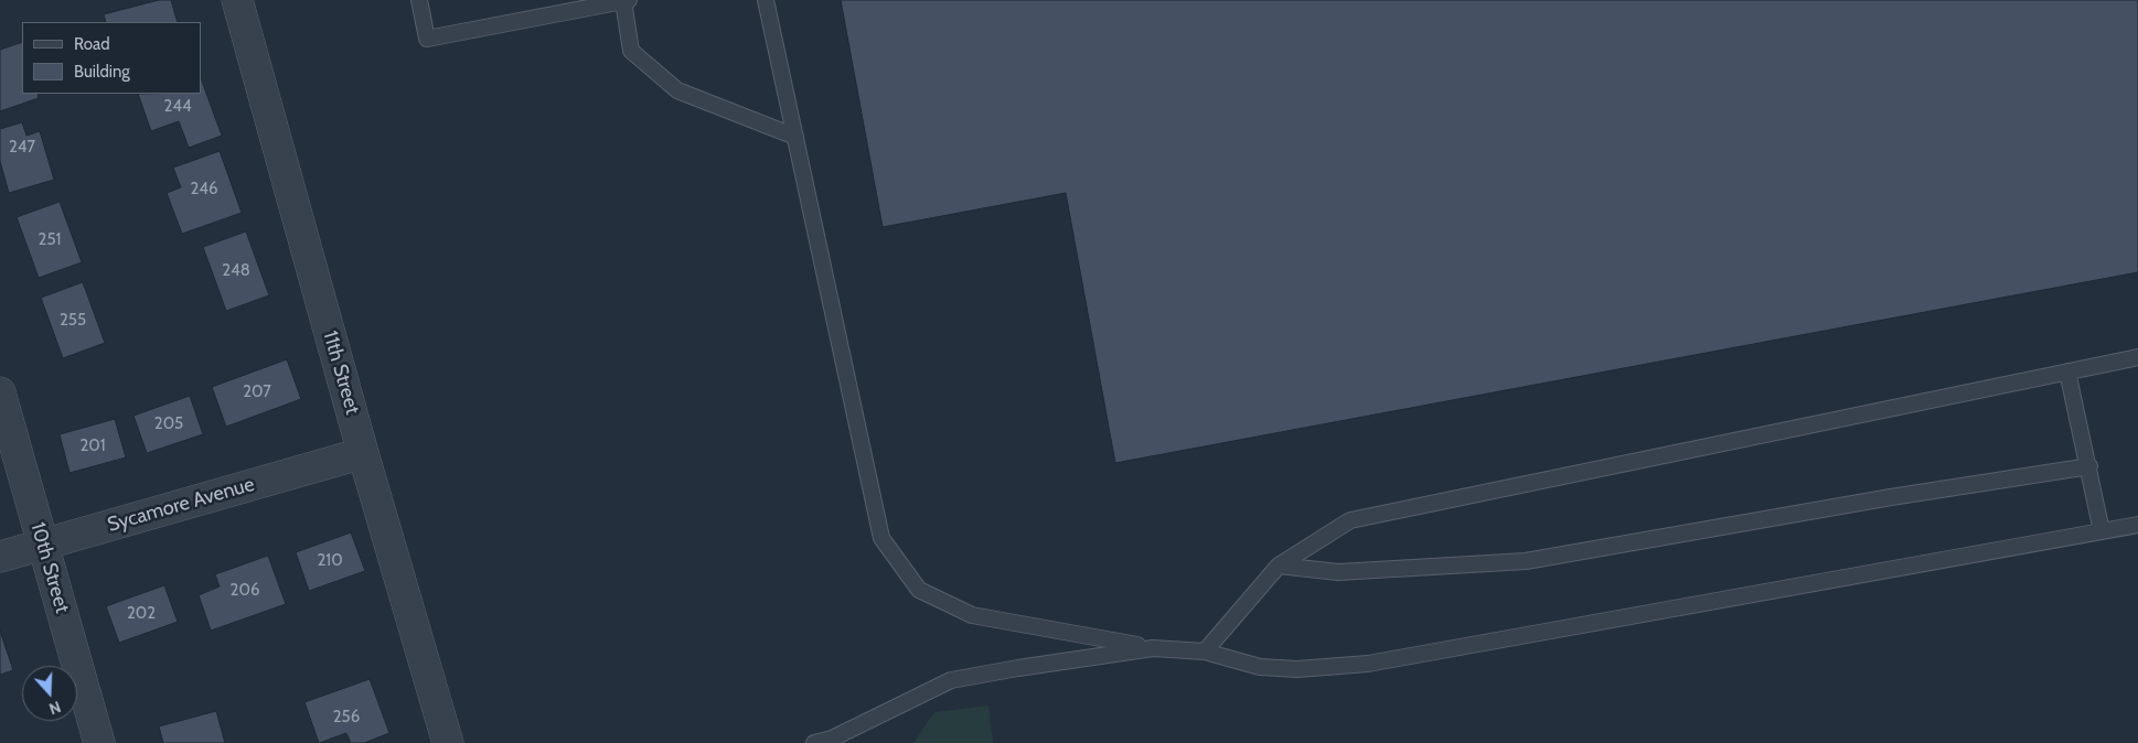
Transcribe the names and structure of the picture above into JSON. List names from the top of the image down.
{
  "streets": {
    "street": ["11th Street", "Sycamore Avenue", "10th Street"]
  },
  "crossings": [
    ["11th Street", "Sycamore Avenue"],
    ["Sycamore Avenue", "10th Street"]
  ],
  "house_numbers": [
    "244",
    "247",
    "246",
    "251",
    "248",
    "255",
    "207",
    "205",
    "201",
    "210",
    "206",
    "202",
    "256"
  ],
  "legend": ["Road", "Building"],
  "north": "bottom"
}
